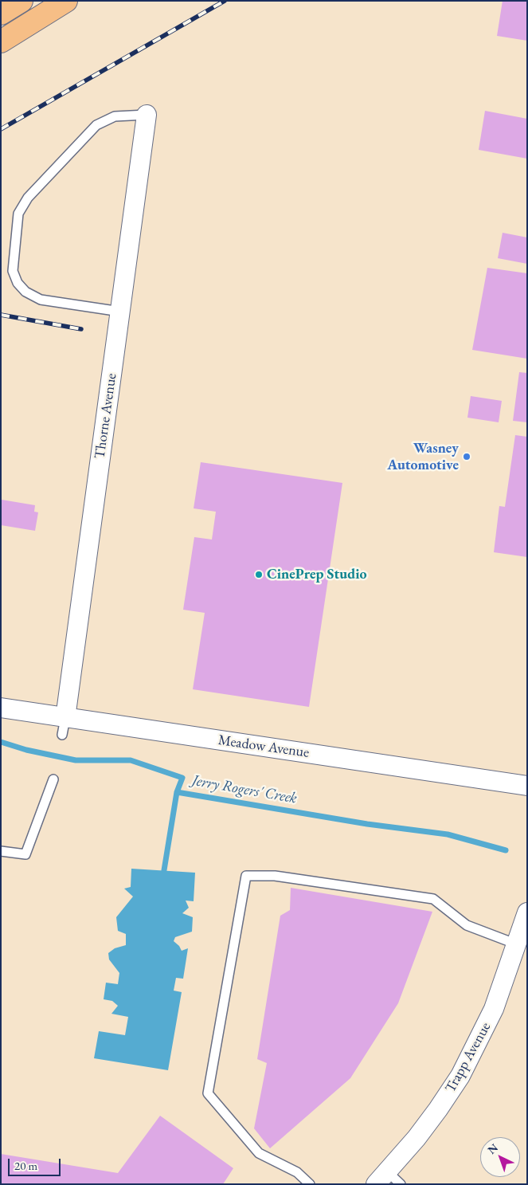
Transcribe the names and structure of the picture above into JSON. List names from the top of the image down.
{
  "streets": {
    "street": ["Thorne Avenue", "Meadow Avenue", "Trapp Avenue"]
  },
  "crossings": [
    ["Thorne Avenue", "Meadow Avenue"]
  ],
  "water": ["Jerry Rogers' Creek"],
  "places": ["Wasney Automotive", "CinePrep Studio"],
  "scale_bar": "20 m",
  "north": "top left"
}
